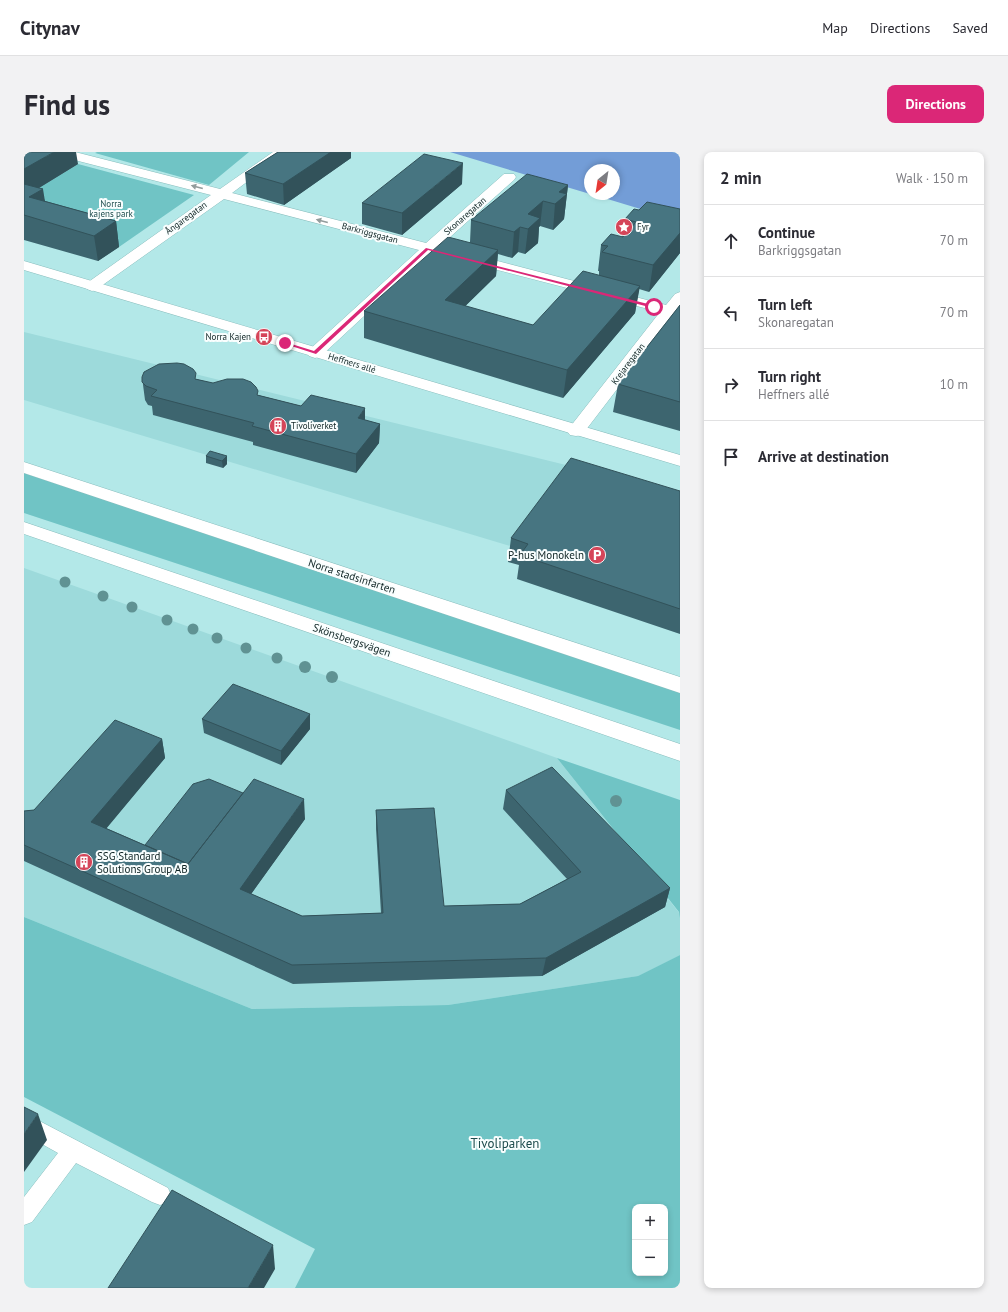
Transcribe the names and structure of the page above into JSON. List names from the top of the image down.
{
  "streets": {
    "street": [
      "Skonaregatan",
      "Ångaregatan",
      "Barkriggsgatan",
      "Heffners allé",
      "Krejaregatan",
      "Norra stadsinfarten",
      "Skönsbergsvägen"
    ]
  },
  "crossings": [
    ["Skonaregatan", "Barkriggsgatan"],
    ["Skonaregatan", "Heffners allé"],
    ["Ångaregatan", "Barkriggsgatan"],
    ["Ångaregatan", "Heffners allé"],
    ["Barkriggsgatan", "Krejaregatan"],
    ["Heffners allé", "Krejaregatan"]
  ],
  "one_way": ["Barkriggsgatan"],
  "parks": ["Norra kajens park", "Tivoliparken"],
  "places": {
    "place": ["Fyr"],
    "bus stop": ["Norra Kajen"],
    "building": ["Tivoliverket", "SSG Standard Solutions Group AB"],
    "parking": ["P-hus Monokeln"]
  },
  "north": "bottom left",
  "page": {
    "header": "Citynav",
    "nav": ["Map", "Directions", "Saved"],
    "buttons": "Directions",
    "title": "Find us",
    "heading": ["2 min", "Walk · 150 m"],
    "list": [
      ["Continue", "Barkriggsgatan", "70 m"],
      ["Turn left", "Skonaregatan", "70 m"],
      ["Turn right", "Heffners allé", "10 m"],
      "Arrive at destination"
    ],
    "map_buttons": ["+", "−"]
  }
}
